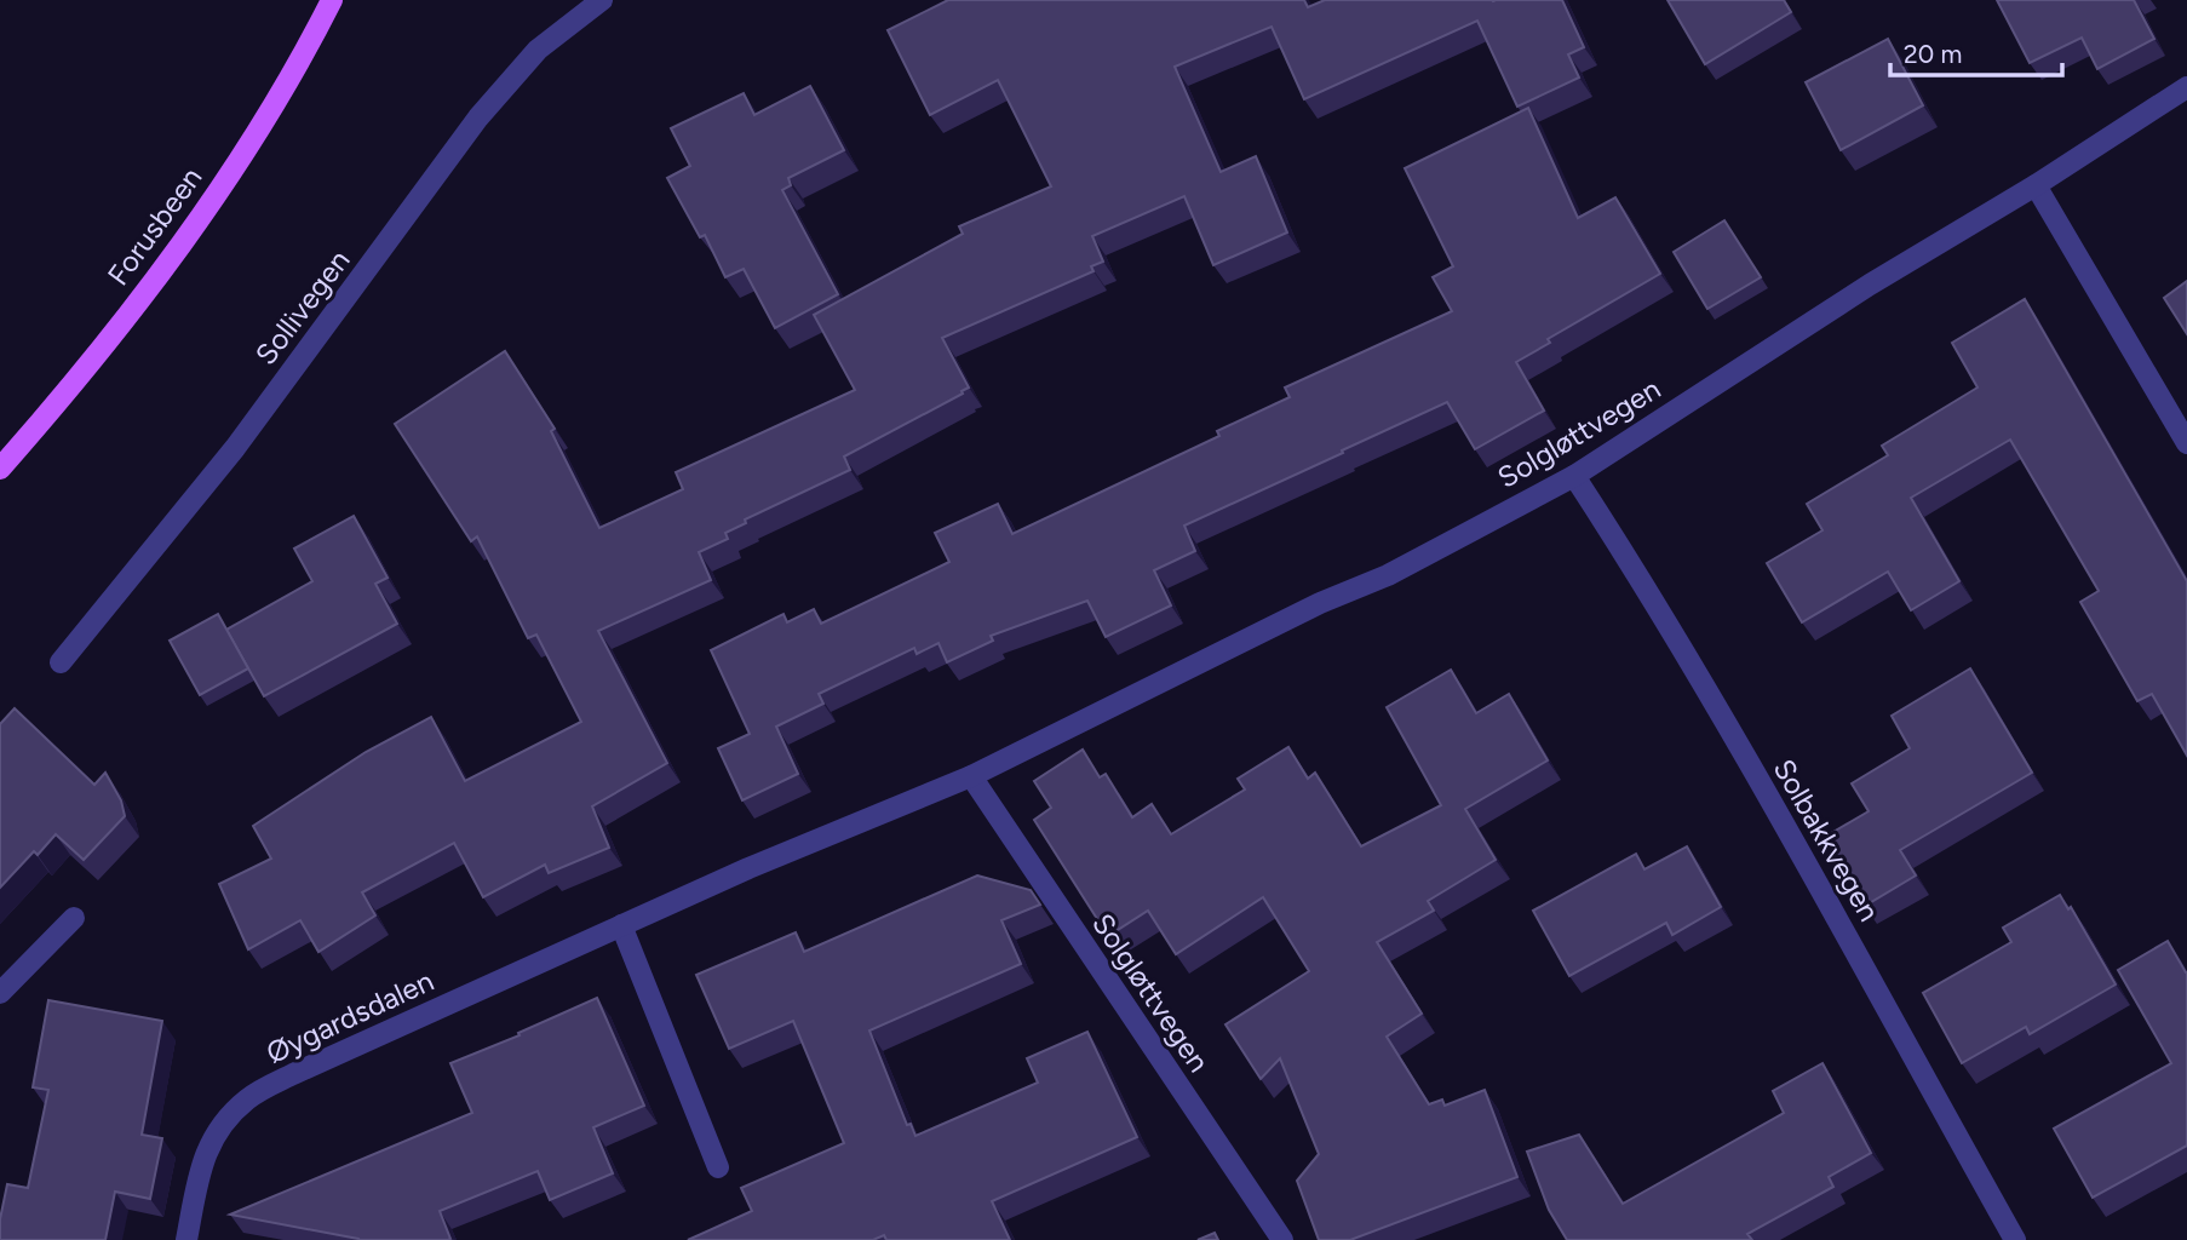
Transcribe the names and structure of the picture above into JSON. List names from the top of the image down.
{
  "streets": {
    "main road": ["Forusbeen"],
    "street": [
      "Sollivegen",
      "Solgløttvegen",
      "Solbakkvegen",
      "Øygardsdalen"
    ]
  },
  "crossings": [
    ["Solgløttvegen", "Solbakkvegen"],
    ["Solgløttvegen", "Øygardsdalen"]
  ],
  "scale_bar": "20 m"
}
